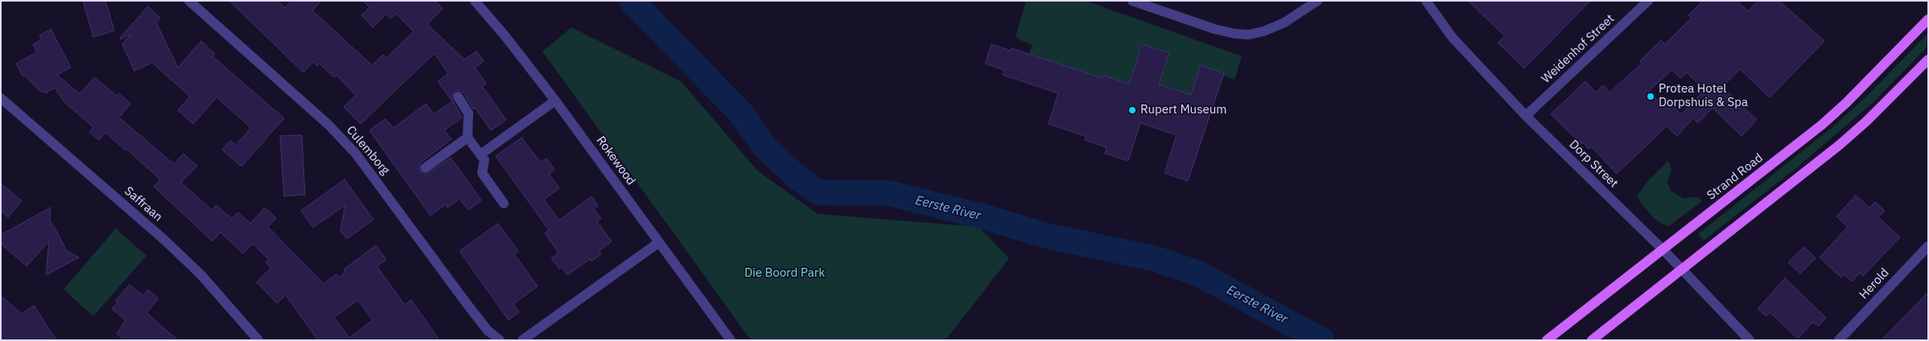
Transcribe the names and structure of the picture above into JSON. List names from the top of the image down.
{
  "streets": {
    "main road": ["Strand Road"],
    "street": [
      "Weidenhof Street",
      "Culemborg",
      "Rokewood",
      "Dorp Street",
      "Saffraan",
      "Herold"
    ]
  },
  "crossings": [
    ["Weidenhof Street", "Dorp Street"],
    ["Dorp Street", "Strand Road"]
  ],
  "water": ["Eerste River"],
  "parks": ["Die Boord Park"],
  "places": ["Protea Hotel Dorpshuis & Spa", "Rupert Museum"]
}
